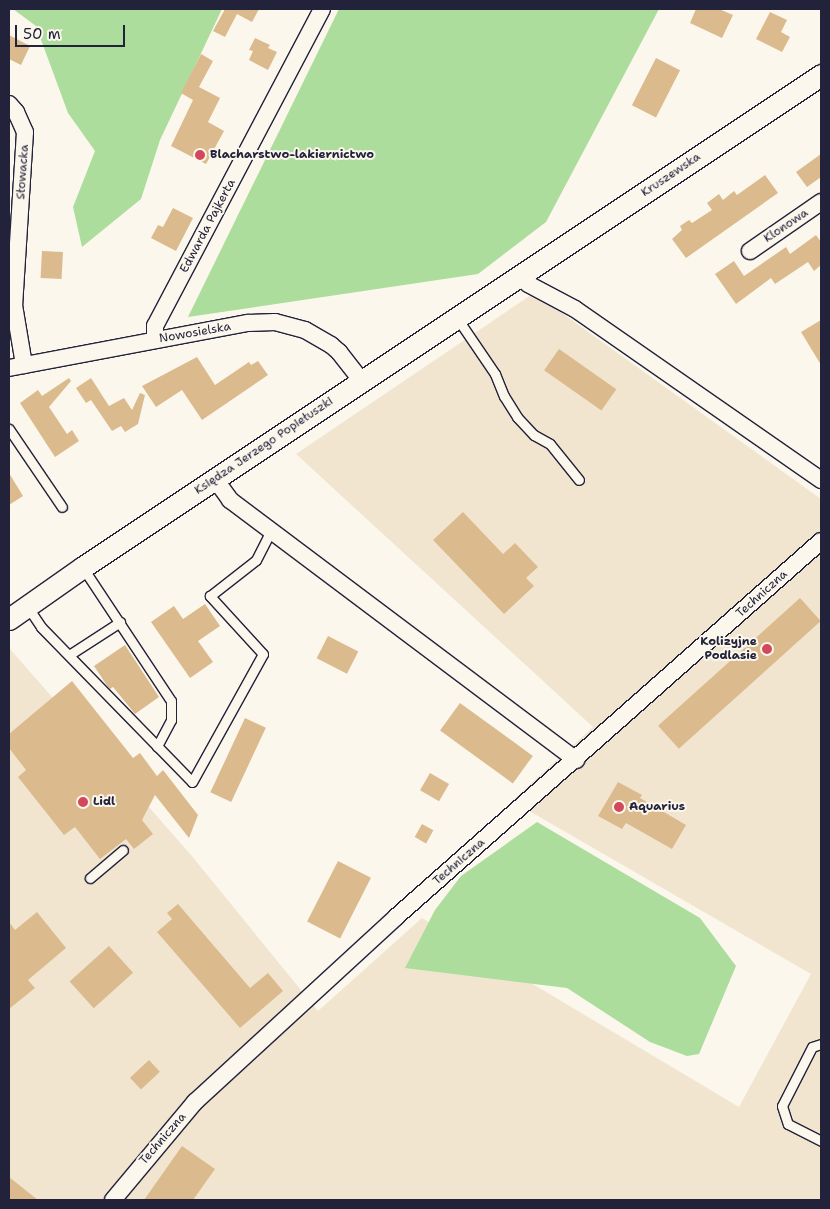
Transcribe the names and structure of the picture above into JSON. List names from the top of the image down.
{
  "streets": {
    "street": [
      "Słowacka",
      "Kruszewska",
      "Edwarda Pajkerta",
      "Klonowa",
      "Nowosielska",
      "Księdza Jerzego Popiełuszki",
      "Techniczna"
    ]
  },
  "crossings": [
    ["Słowacka", "Nowosielska"],
    ["Kruszewska", "Księdza Jerzego Popiełuszki"],
    ["Edwarda Pajkerta", "Nowosielska"],
    ["Nowosielska", "Księdza Jerzego Popiełuszki"]
  ],
  "places": [
    "Blacharstwo-lakiernictwo",
    "Kolizyjne Podlasie",
    "Lidl",
    "Aquarius"
  ],
  "scale_bar": "50 m"
}
